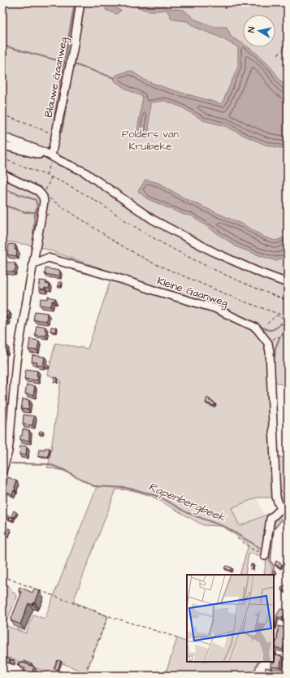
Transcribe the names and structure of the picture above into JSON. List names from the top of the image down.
{
  "streets": {
    "street": ["Blauwe Gaanweg", "Kleine Gaanweg"]
  },
  "water": ["Rapenbergbeek"],
  "parks": ["Polders van Kruibeke"],
  "north": "left"
}
